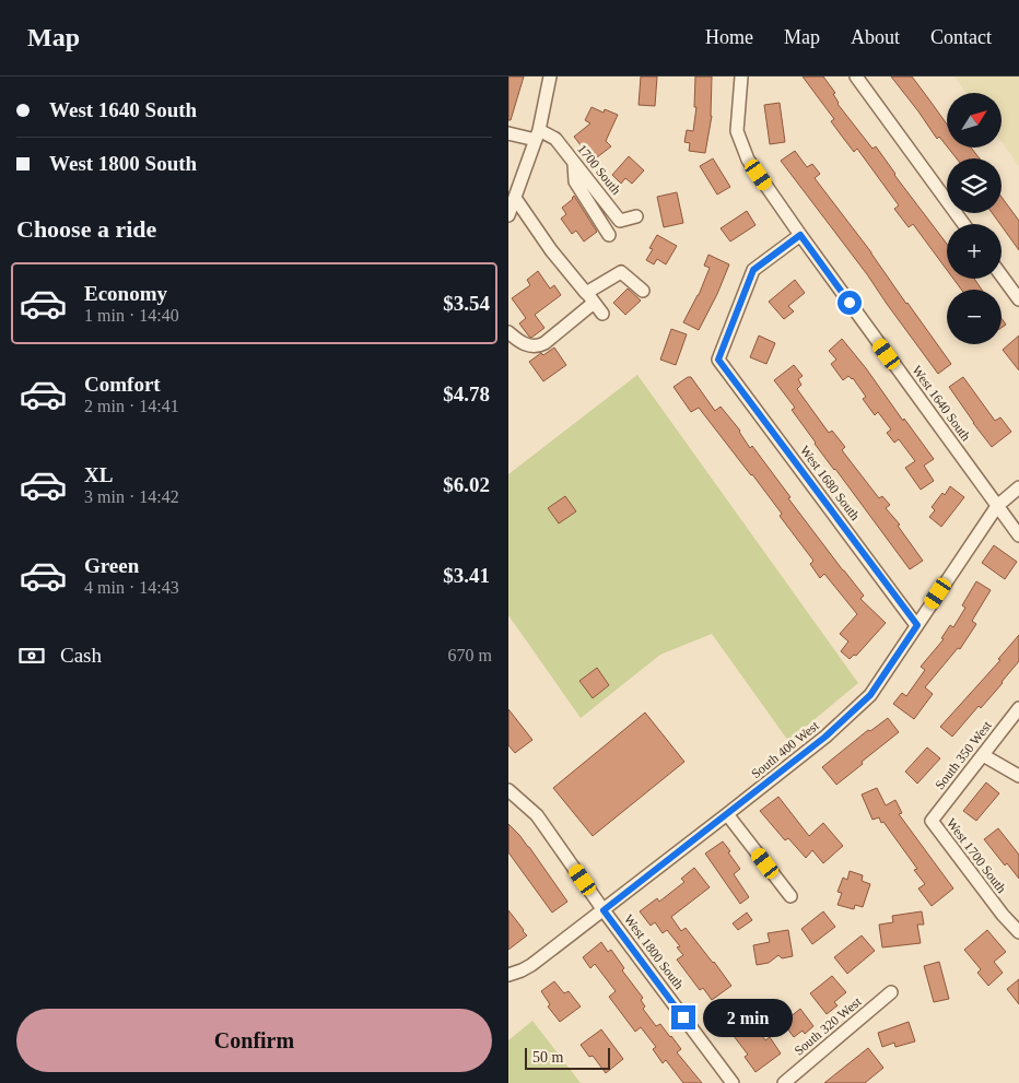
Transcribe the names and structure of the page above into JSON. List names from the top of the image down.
{
  "streets": {
    "street": [
      "1700 South",
      "West 1640 South",
      "West 1680 South",
      "South 400 West",
      "South 350 West",
      "West 1700 South",
      "West 1800 South",
      "South 320 West"
    ]
  },
  "crossings": [
    ["West 1640 South", "West 1680 South"],
    ["West 1640 South", "South 400 West"],
    ["West 1680 South", "South 400 West"],
    ["South 400 West", "West 1800 South"],
    ["South 350 West", "West 1700 South"]
  ],
  "scale_bar": "50 m",
  "north": "top right",
  "page": {
    "header": "Map",
    "nav": [
      "Home",
      "Map",
      "About",
      "Contact"
    ],
    "banner": ["West 1640 South", "West 1800 South"],
    "map_buttons": ["+", "−"],
    "heading": "Choose a ride",
    "list": [
      {
        "name": "Economy",
        "note": "1 min · 14:40",
        "value": "$3.54"
      },
      {
        "name": "Comfort",
        "note": "2 min · 14:41",
        "value": "$4.78"
      },
      {
        "name": "XL",
        "note": "3 min · 14:42",
        "value": "$6.02"
      },
      {
        "name": "Green",
        "note": "4 min · 14:43",
        "value": "$3.41"
      }
    ],
    "pay": ["Cash", "670 m"],
    "buttons": "Confirm",
    "bubble": "2 min",
    "scale": "50 m"
  }
}
